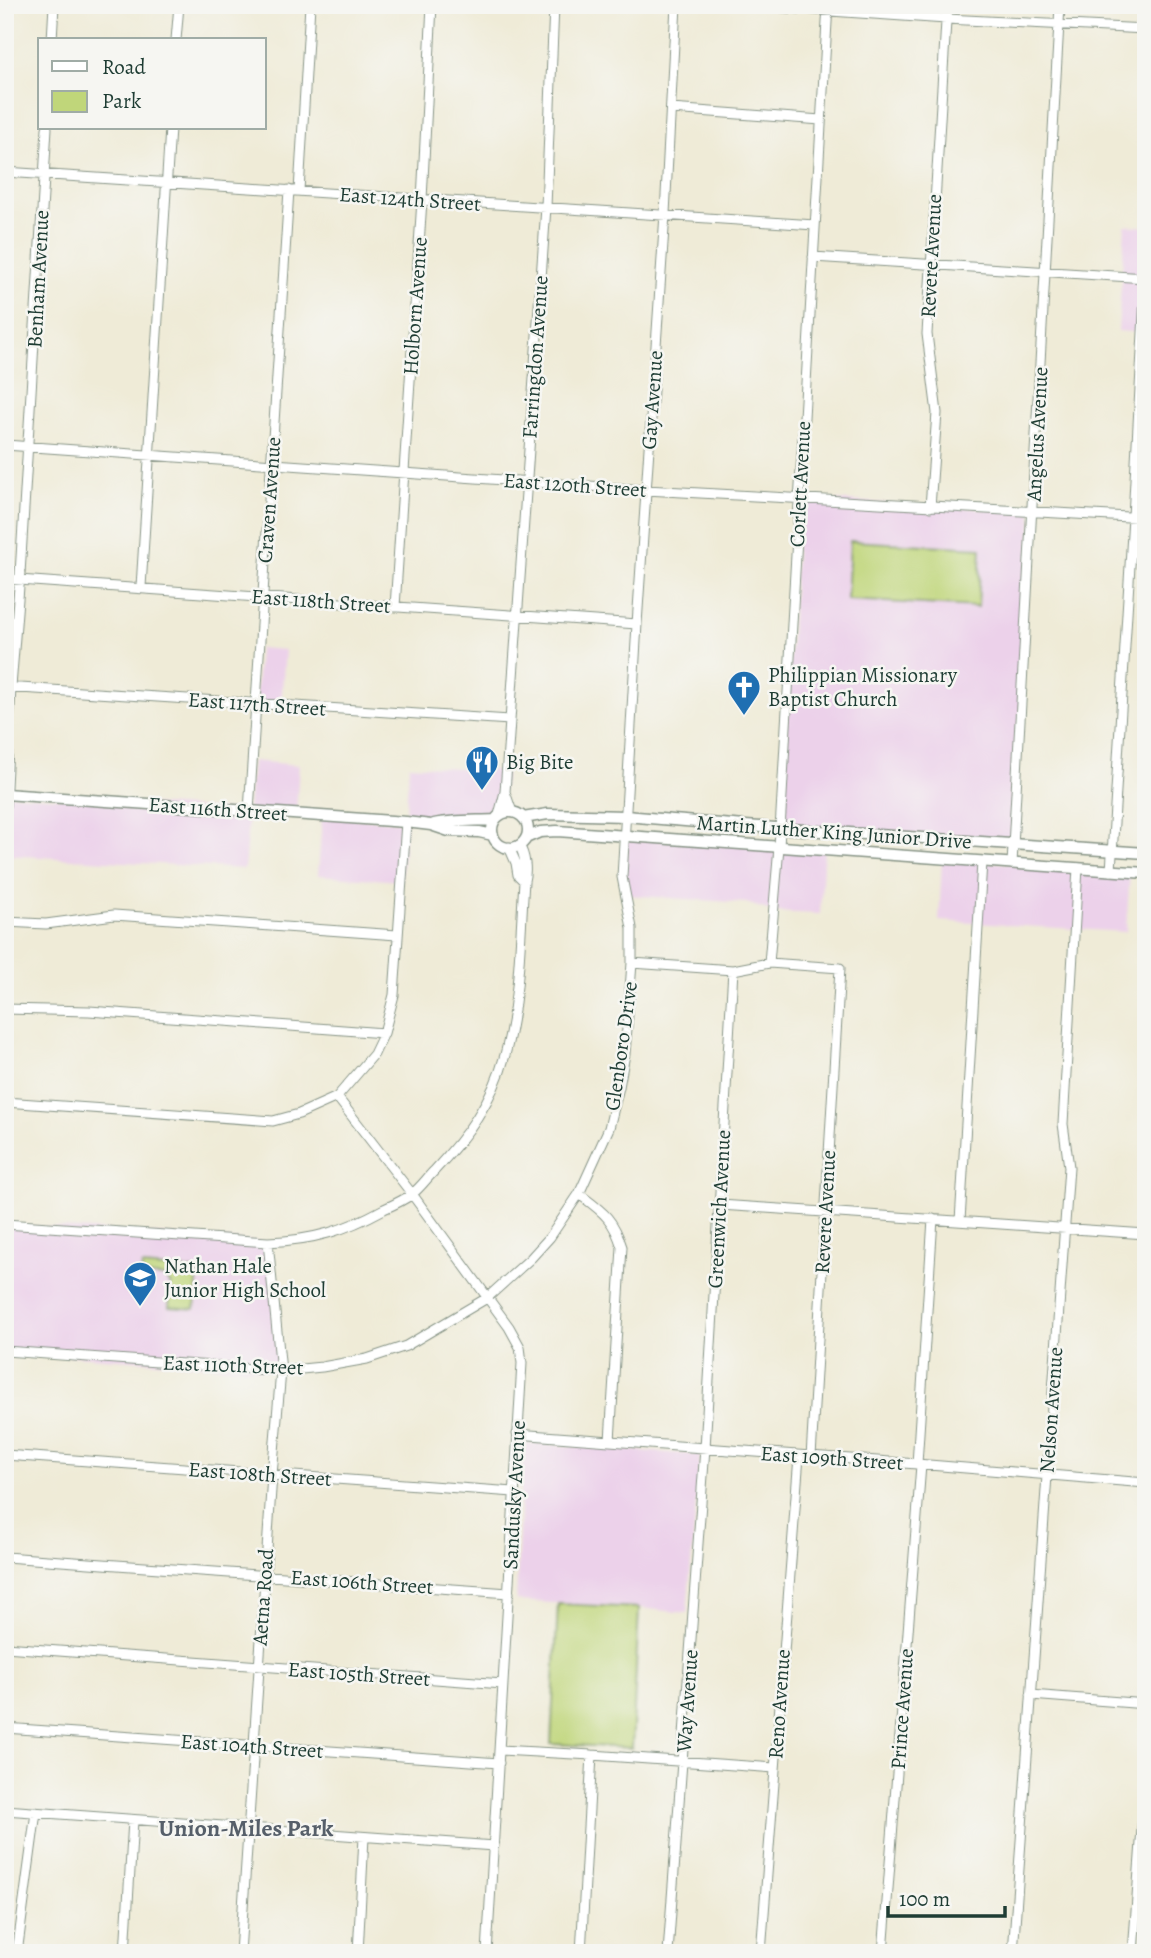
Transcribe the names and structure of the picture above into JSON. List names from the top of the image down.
{
  "streets": {
    "main road": ["East 116th Street", "Martin Luther King Junior Drive"],
    "street": [
      "East 124th Street",
      "Revere Avenue",
      "Benham Avenue",
      "Holborn Avenue",
      "Farringdon Avenue",
      "Gay Avenue",
      "Angelus Avenue",
      "Corlett Avenue",
      "East 120th Street",
      "Craven Avenue",
      "East 118th Street",
      "East 117th Street",
      "Glenboro Drive",
      "Greenwich Avenue",
      "East 110th Street",
      "Nelson Avenue",
      "East 109th Street",
      "East 108th Street",
      "Sandusky Avenue",
      "East 106th Street",
      "Aetna Road",
      "East 105th Street",
      "Way Avenue",
      "Reno Avenue",
      "Prince Avenue",
      "East 104th Street"
    ]
  },
  "crossings": [
    ["East 124th Street", "Benham Avenue"],
    ["East 124th Street", "Holborn Avenue"],
    ["East 124th Street", "Farringdon Avenue"],
    ["East 124th Street", "Gay Avenue"],
    ["East 124th Street", "Corlett Avenue"],
    ["East 124th Street", "Craven Avenue"],
    ["Revere Avenue", "Corlett Avenue"],
    ["Revere Avenue", "East 120th Street"],
    ["Revere Avenue", "East 109th Street"],
    ["Benham Avenue", "East 120th Street"],
    ["Benham Avenue", "East 118th Street"],
    ["Benham Avenue", "East 117th Street"],
    ["Benham Avenue", "East 116th Street"],
    ["Holborn Avenue", "East 120th Street"],
    ["Holborn Avenue", "East 118th Street"],
    ["Farringdon Avenue", "East 120th Street"],
    ["Farringdon Avenue", "East 118th Street"],
    ["Farringdon Avenue", "East 117th Street"],
    ["Farringdon Avenue", "East 116th Street"],
    ["Farringdon Avenue", "Martin Luther King Junior Drive"],
    ["Gay Avenue", "East 120th Street"],
    ["Gay Avenue", "East 118th Street"],
    ["Gay Avenue", "Martin Luther King Junior Drive"],
    ["Gay Avenue", "Glenboro Drive"],
    ["Angelus Avenue", "East 120th Street"],
    ["Angelus Avenue", "Martin Luther King Junior Drive"],
    ["Corlett Avenue", "East 120th Street"],
    ["Corlett Avenue", "Martin Luther King Junior Drive"],
    ["East 120th Street", "Craven Avenue"],
    ["Craven Avenue", "East 118th Street"],
    ["Craven Avenue", "East 117th Street"],
    ["Craven Avenue", "East 116th Street"],
    ["East 116th Street", "Martin Luther King Junior Drive"],
    ["Martin Luther King Junior Drive", "Glenboro Drive"],
    ["Martin Luther King Junior Drive", "Nelson Avenue"],
    ["Glenboro Drive", "East 110th Street"],
    ["Glenboro Drive", "Sandusky Avenue"],
    ["Greenwich Avenue", "East 109th Street"],
    ["Greenwich Avenue", "Way Avenue"],
    ["East 110th Street", "Sandusky Avenue"],
    ["East 110th Street", "Aetna Road"],
    ["Nelson Avenue", "East 109th Street"],
    ["East 109th Street", "Sandusky Avenue"],
    ["East 109th Street", "Way Avenue"],
    ["East 109th Street", "Reno Avenue"],
    ["East 109th Street", "Prince Avenue"],
    ["East 108th Street", "Sandusky Avenue"],
    ["East 108th Street", "Aetna Road"],
    ["Sandusky Avenue", "East 106th Street"],
    ["Sandusky Avenue", "East 105th Street"],
    ["Sandusky Avenue", "East 104th Street"],
    ["East 106th Street", "Aetna Road"],
    ["Aetna Road", "East 105th Street"],
    ["Aetna Road", "East 104th Street"]
  ],
  "districts": ["Union-Miles Park"],
  "places": {
    "church": ["Philippian Missionary Baptist Church"],
    "restaurant": ["Big Bite"],
    "school or university": ["Nathan Hale Junior High School"]
  },
  "legend": ["Road", "Park"],
  "scale_bar": "100 m"
}
